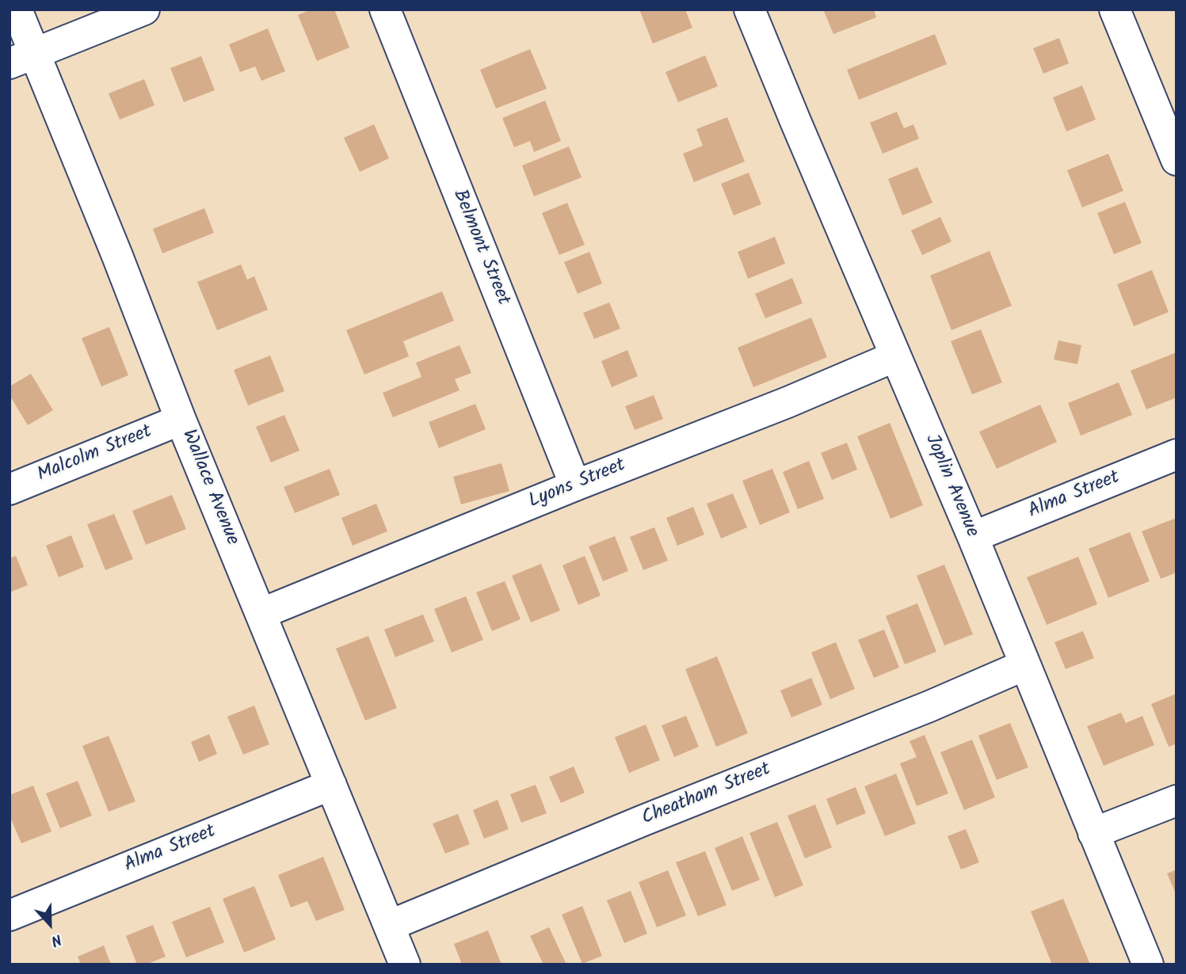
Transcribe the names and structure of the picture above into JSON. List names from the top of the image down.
{
  "streets": {
    "street": [
      "Belmont Street",
      "Malcolm Street",
      "Lyons Street",
      "Joplin Avenue",
      "Wallace Avenue",
      "Alma Street",
      "Cheatham Street"
    ]
  },
  "crossings": [
    ["Belmont Street", "Lyons Street"],
    ["Malcolm Street", "Wallace Avenue"],
    ["Lyons Street", "Joplin Avenue"],
    ["Lyons Street", "Wallace Avenue"],
    ["Joplin Avenue", "Alma Street"],
    ["Joplin Avenue", "Cheatham Street"],
    ["Wallace Avenue", "Alma Street"],
    ["Wallace Avenue", "Cheatham Street"]
  ],
  "north": "bottom"
}
